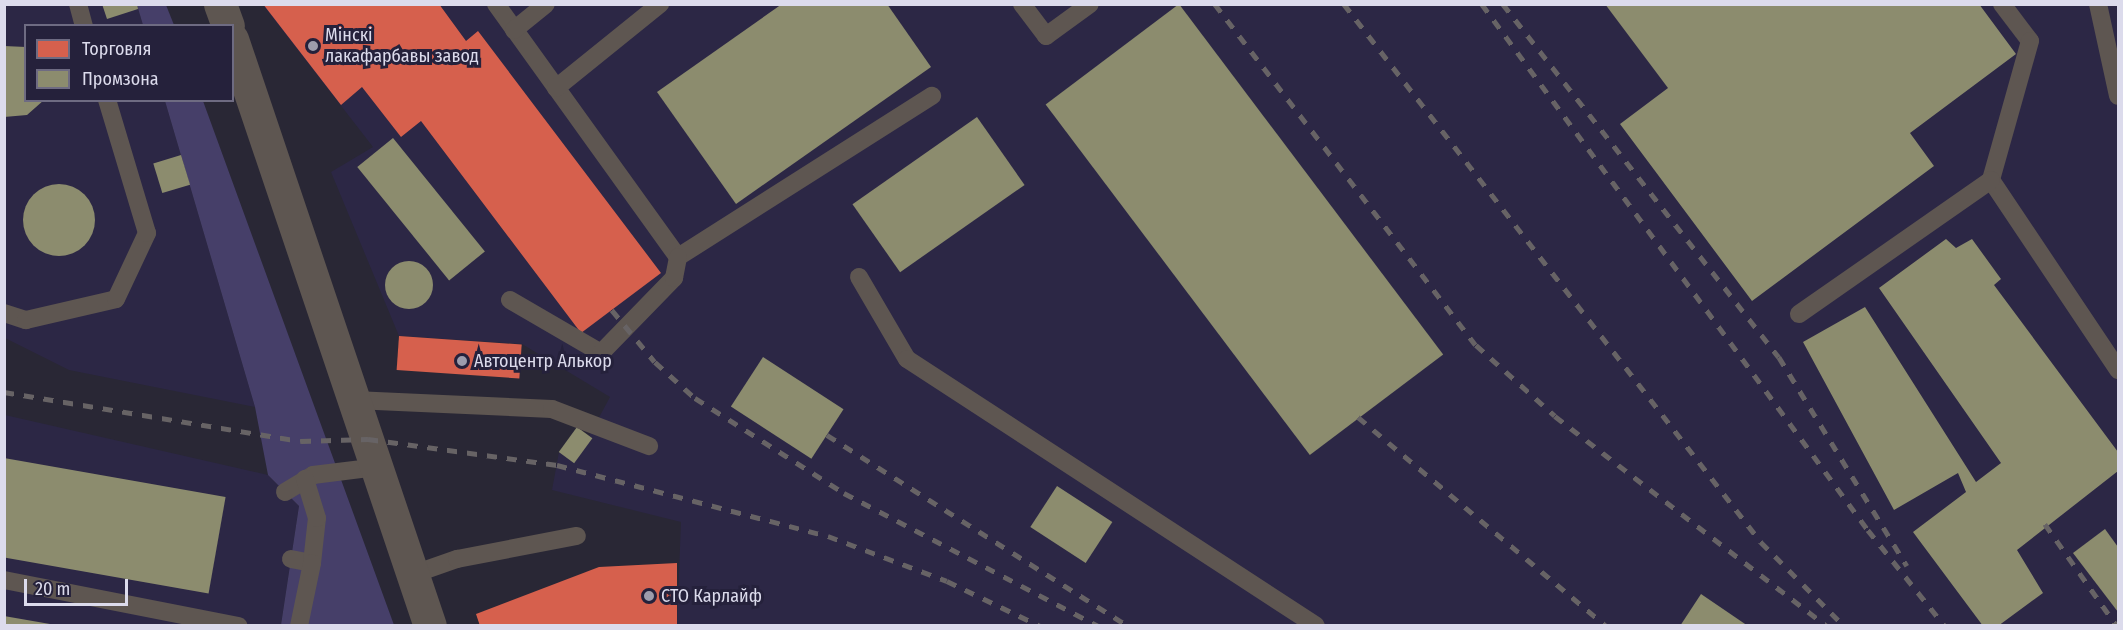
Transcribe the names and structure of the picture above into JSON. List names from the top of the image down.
{
  "places": ["Мінскі лакафарбавы завод", "Автоцентр Алькор", "СТО Карлайф"],
  "legend": ["Торговля", "Промзона"],
  "scale_bar": "20 m"
}
